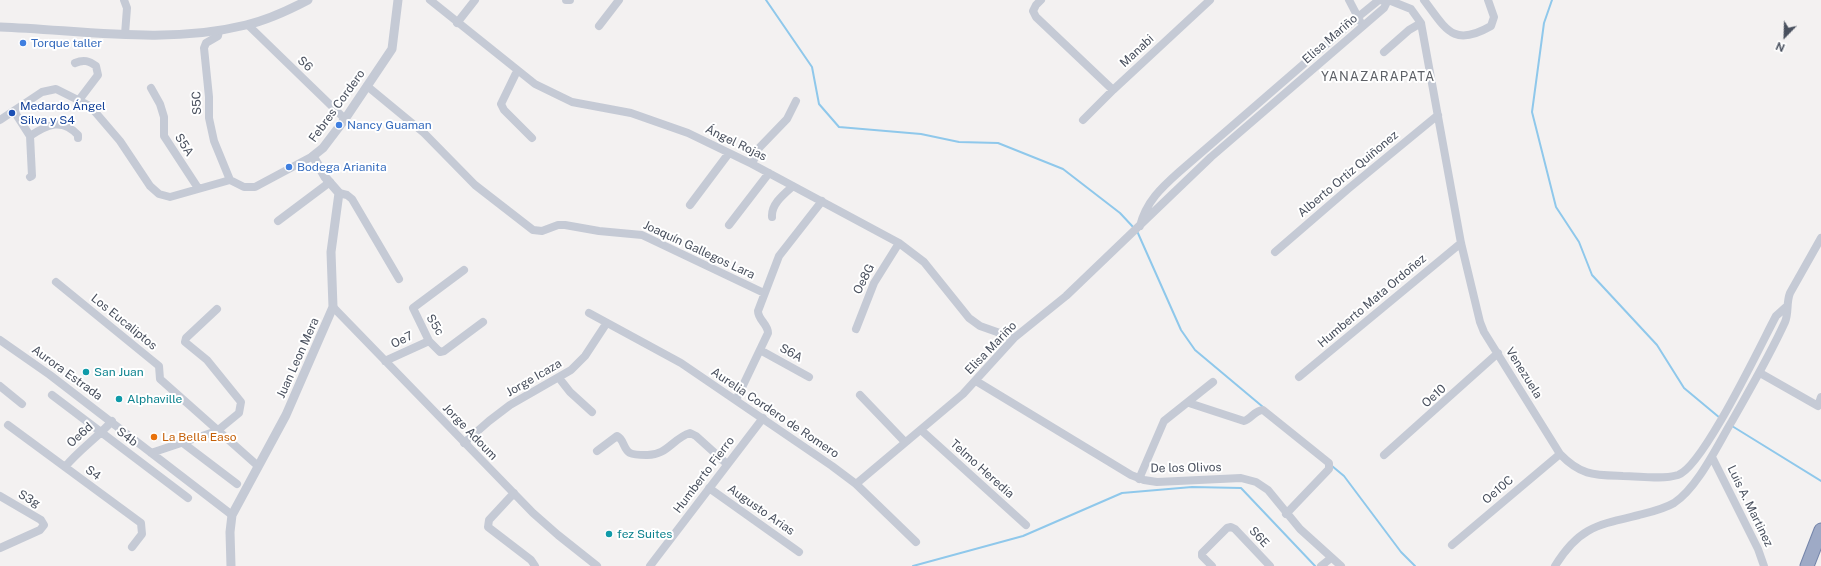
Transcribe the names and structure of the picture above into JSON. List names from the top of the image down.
{
  "streets": {
    "street": [
      "Elisa Mariño",
      "Manabi",
      "S6",
      "S5C",
      "Febres Cordero",
      "Ángel Rojas",
      "S5A",
      "Alberto Ortiz Quiñonez",
      "Joaquín Gallegos Lara",
      "Oe8G",
      "Humberto Mata Ordoñez",
      "Los Eucaliptos",
      "S5c",
      "Oe7",
      "S6A",
      "Juan Leon Mera",
      "Aurora Estrada",
      "Venezuela",
      "Jorge Icaza",
      "Oe10",
      "Aurelia Cordero de Romero",
      "Jorge Adoum",
      "Oe6d",
      "S4b",
      "De los Olivos",
      "Telmo Heredia",
      "S4",
      "Humberto Fierro",
      "Oe10C",
      "S3g",
      "Luis A. Martinez",
      "Augusto Arias",
      "S6E"
    ]
  },
  "crossings": [
    ["Elisa Mariño", "Ángel Rojas"],
    ["Elisa Mariño", "Venezuela"],
    ["Elisa Mariño", "Aurelia Cordero de Romero"],
    ["Elisa Mariño", "De los Olivos"],
    ["Elisa Mariño", "Telmo Heredia"],
    ["S6", "Febres Cordero"],
    ["Febres Cordero", "Joaquín Gallegos Lara"],
    ["Ángel Rojas", "Oe8G"],
    ["Alberto Ortiz Quiñonez", "Venezuela"],
    ["Humberto Mata Ordoñez", "Venezuela"],
    ["Los Eucaliptos", "Juan Leon Mera"],
    ["S5c", "Oe7"],
    ["Oe7", "Jorge Adoum"],
    ["Juan Leon Mera", "Aurora Estrada"],
    ["Juan Leon Mera", "Jorge Adoum"],
    ["Aurora Estrada", "Oe6d"],
    ["Venezuela", "Oe10"],
    ["Venezuela", "Oe10C"],
    ["Jorge Icaza", "Aurelia Cordero de Romero"],
    ["Jorge Icaza", "Jorge Adoum"],
    ["Aurelia Cordero de Romero", "Humberto Fierro"],
    ["Oe6d", "S4b"],
    ["Oe6d", "S4"],
    ["Humberto Fierro", "Augusto Arias"]
  ],
  "districts": ["YANAZARAPATA"],
  "places": [
    "Torque taller",
    "Medardo Ángel Silva y S4",
    "Nancy Guaman",
    "Bodega Arianita",
    "San Juan",
    "Alphaville",
    "La Bella Easo",
    "fez Suites"
  ],
  "north": "bottom left"
}
